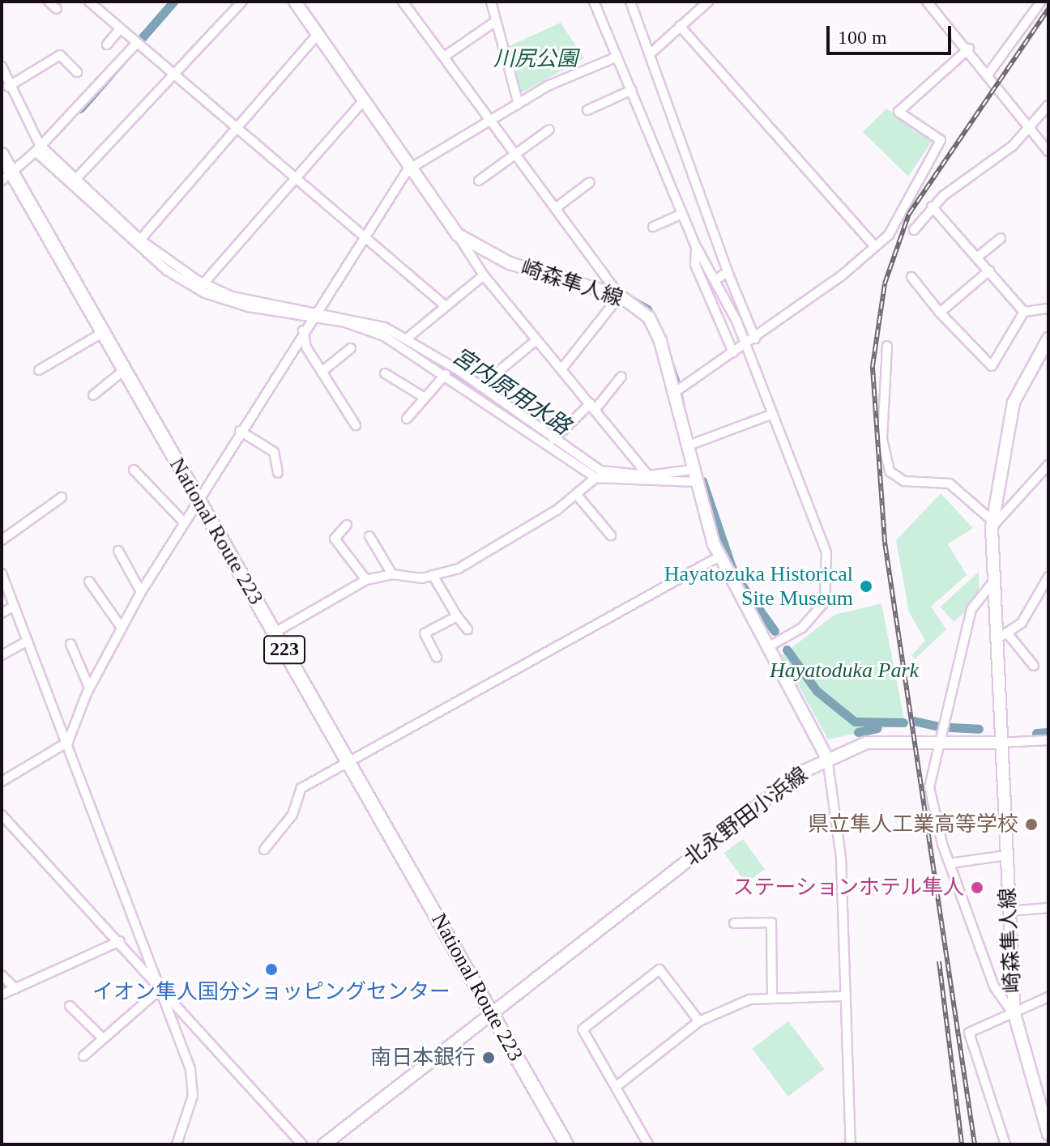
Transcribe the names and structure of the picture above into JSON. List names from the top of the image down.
{
  "streets": {
    "highway": ["National Route 223", "223"],
    "main road": ["崎森隼人線", "北永野田小浜線"]
  },
  "crossings": [
    ["崎森隼人線", "北永野田小浜線"],
    ["National Route 223", "北永野田小浜線"]
  ],
  "water": ["宮内原用水路"],
  "parks": ["川尻公園", "Hayatoduka Park"],
  "places": [
    "Hayatozuka Historical Site Museum",
    "県立隼人工業高等学校",
    "ステーションホテル隼人",
    "イオン隼人国分ショッピングセンター",
    "南日本銀行"
  ],
  "scale_bar": "100 m"
}
